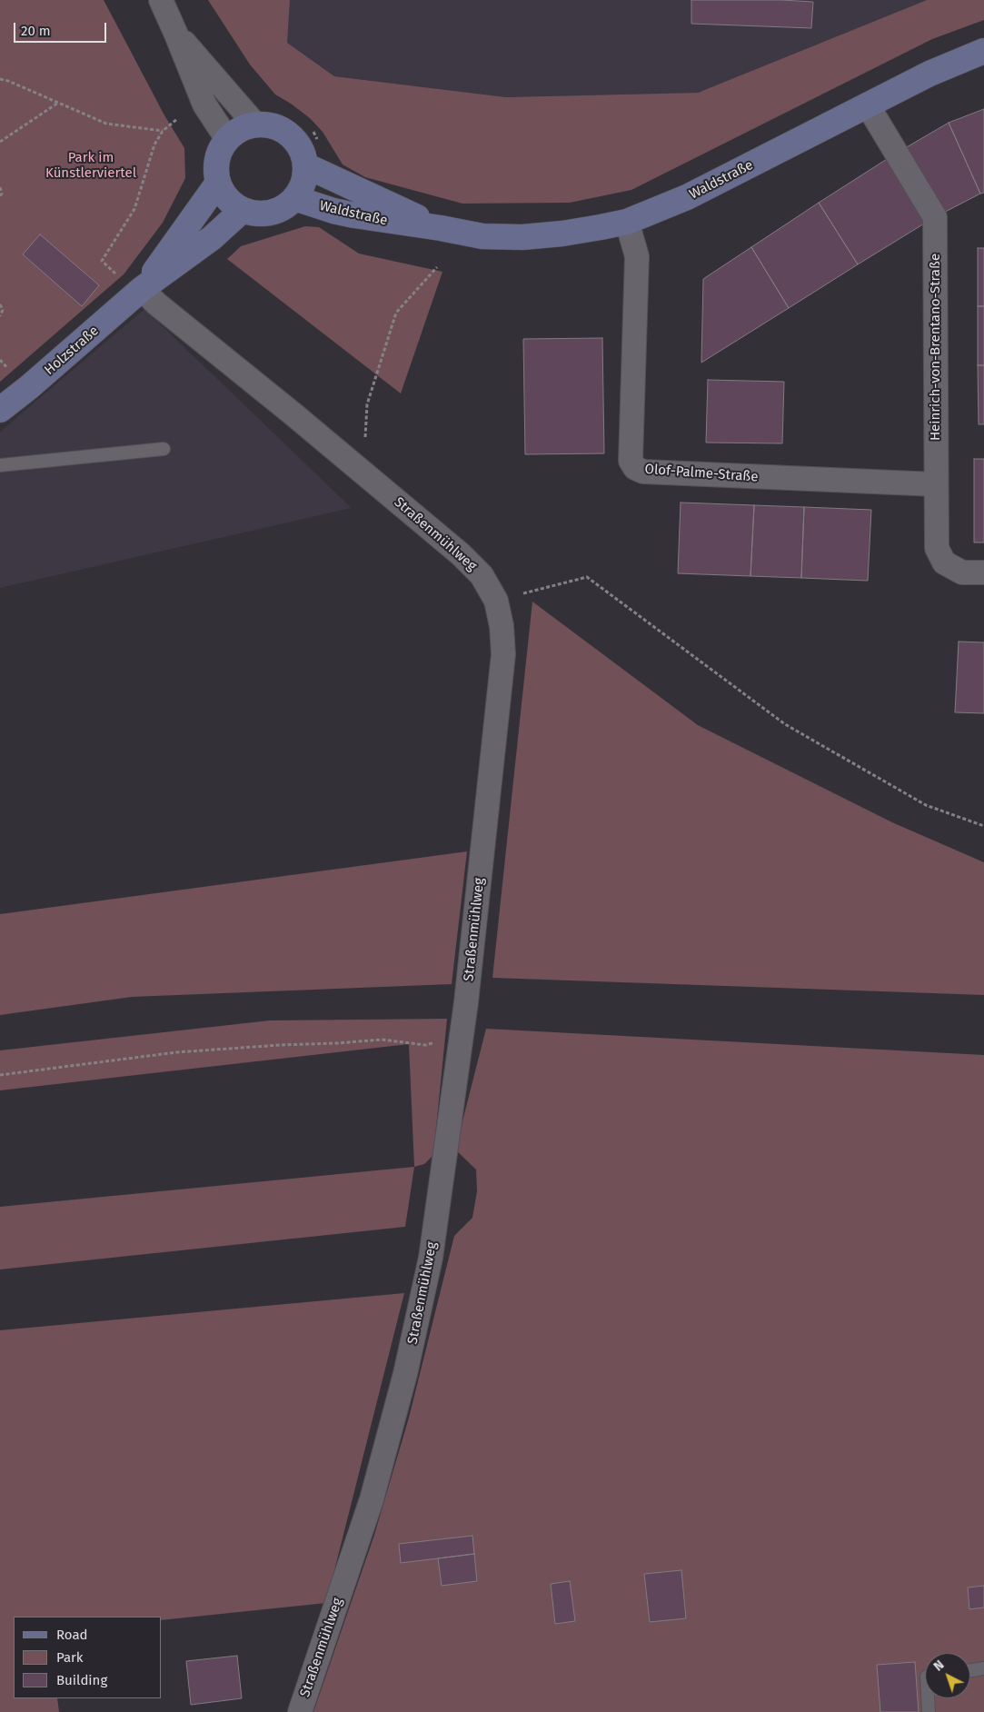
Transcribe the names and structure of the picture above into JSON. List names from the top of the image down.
{
  "streets": {
    "street": [
      "Waldstraße",
      "Heinrich-von-Brentano-Straße",
      "Holzstraße",
      "Olof-Palme-Straße",
      "Straßenmühlweg"
    ]
  },
  "crossings": [
    ["Waldstraße", "Heinrich-von-Brentano-Straße"],
    ["Waldstraße", "Holzstraße"],
    ["Waldstraße", "Olof-Palme-Straße"],
    ["Heinrich-von-Brentano-Straße", "Olof-Palme-Straße"],
    ["Holzstraße", "Straßenmühlweg"]
  ],
  "parks": ["Park im Künstlerviertel"],
  "legend": ["Road", "Park", "Building"],
  "scale_bar": "20 m",
  "north": "top left"
}
